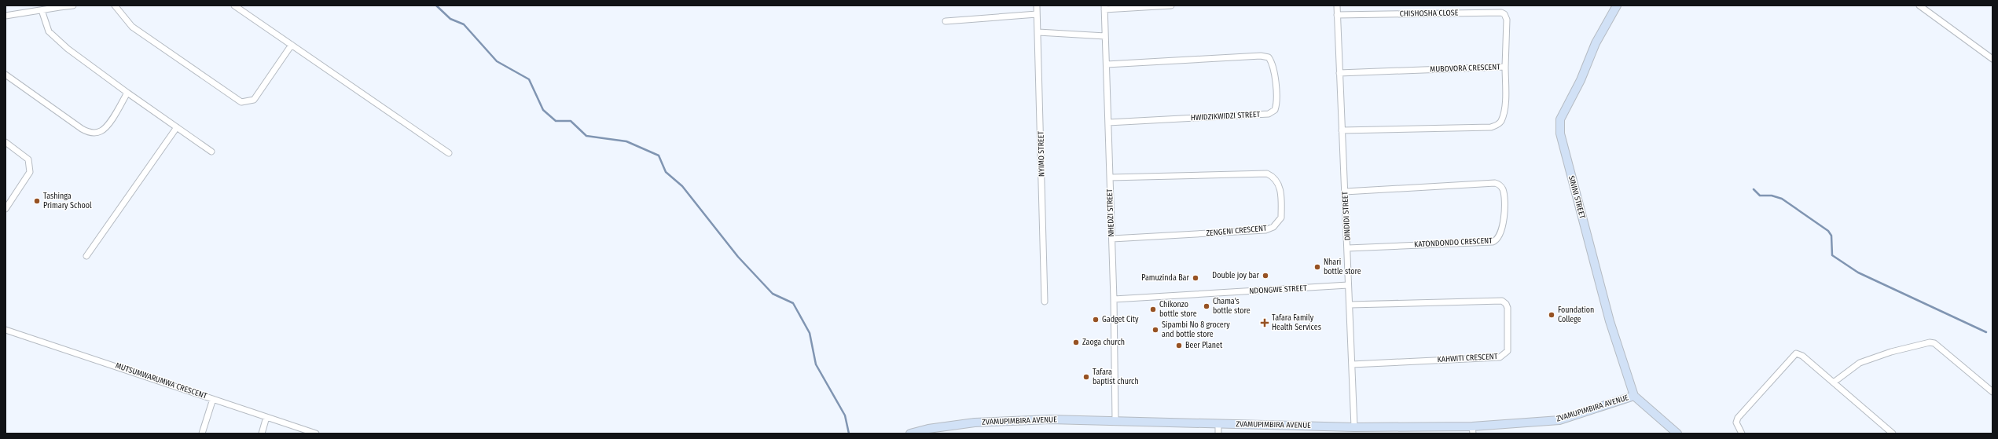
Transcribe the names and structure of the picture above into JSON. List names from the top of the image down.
{
  "streets": {
    "street": [
      "CHISHOSHA CLOSE",
      "MUBOVORA CRESCENT",
      "HWIDZIKWIDZI STREET",
      "NYIMO STREET",
      "SININI STREET",
      "NHEDZI STREET",
      "DINDIDI STREET",
      "ZENGENI CRESCENT",
      "KATONDONDO CRESCENT",
      "NDONGWE STREET",
      "KAHWITI CRESCENT",
      "MUTSUMWARUMWA CRESCENT",
      "ZVAMUPIMBIRA AVENUE"
    ]
  },
  "crossings": [
    ["CHISHOSHA CLOSE", "MUBOVORA CRESCENT"],
    ["CHISHOSHA CLOSE", "DINDIDI STREET"],
    ["MUBOVORA CRESCENT", "DINDIDI STREET"],
    ["HWIDZIKWIDZI STREET", "NHEDZI STREET"],
    ["SININI STREET", "ZVAMUPIMBIRA AVENUE"],
    ["NHEDZI STREET", "ZENGENI CRESCENT"],
    ["NHEDZI STREET", "NDONGWE STREET"],
    ["NHEDZI STREET", "ZVAMUPIMBIRA AVENUE"],
    ["DINDIDI STREET", "KATONDONDO CRESCENT"],
    ["DINDIDI STREET", "NDONGWE STREET"],
    ["DINDIDI STREET", "KAHWITI CRESCENT"],
    ["DINDIDI STREET", "ZVAMUPIMBIRA AVENUE"]
  ],
  "places": {
    "other": [
      "Tashinga Primary School",
      "Nhari bottle store",
      "Double joy bar",
      "Pamuzinda Bar",
      "Chama's bottle store",
      "Chikonzo bottle store",
      "Foundation College",
      "Gadget City",
      "Sipambi No 8 grocery and bottle store",
      "Zaoga church",
      "Beer Planet",
      "Tafara baptist church"
    ],
    "health": ["Tafara Family Health Services"]
  }
}
